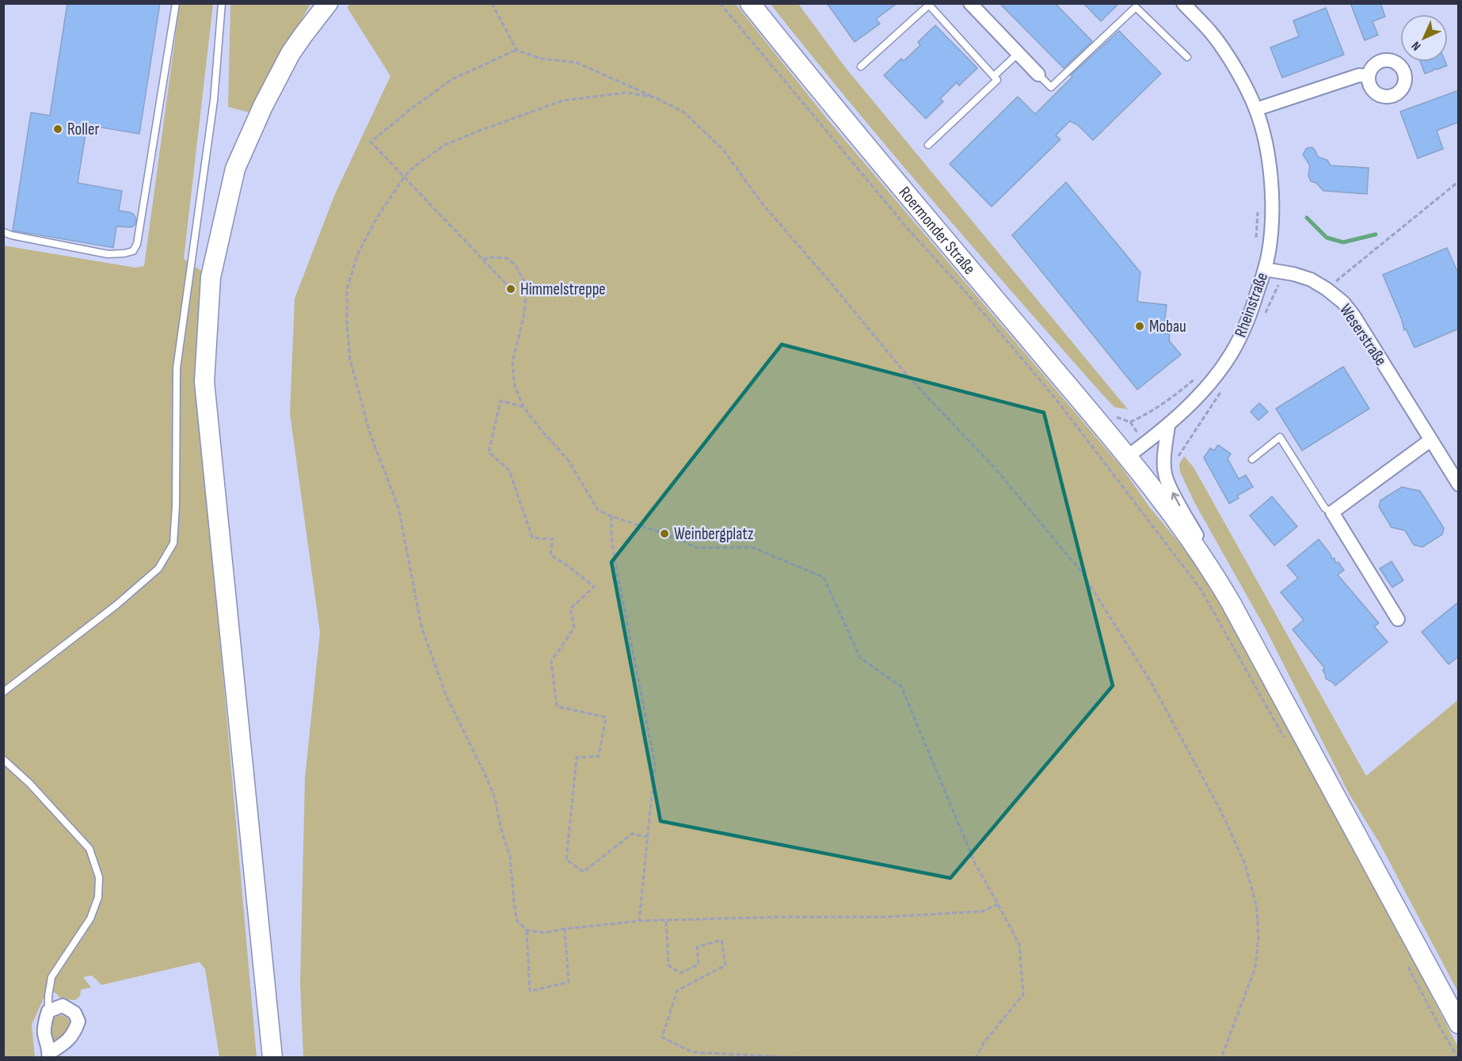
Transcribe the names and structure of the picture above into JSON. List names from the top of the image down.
{
  "streets": {
    "main road": ["Roermonder Straße"],
    "street": ["Rheinstraße", "Weserstraße"]
  },
  "crossings": [
    ["Roermonder Straße", "Rheinstraße"],
    ["Rheinstraße", "Weserstraße"]
  ],
  "places": [
    "Roller",
    "Himmelstreppe",
    "Mobau",
    "Weinbergplatz"
  ],
  "north": "bottom left"
}
